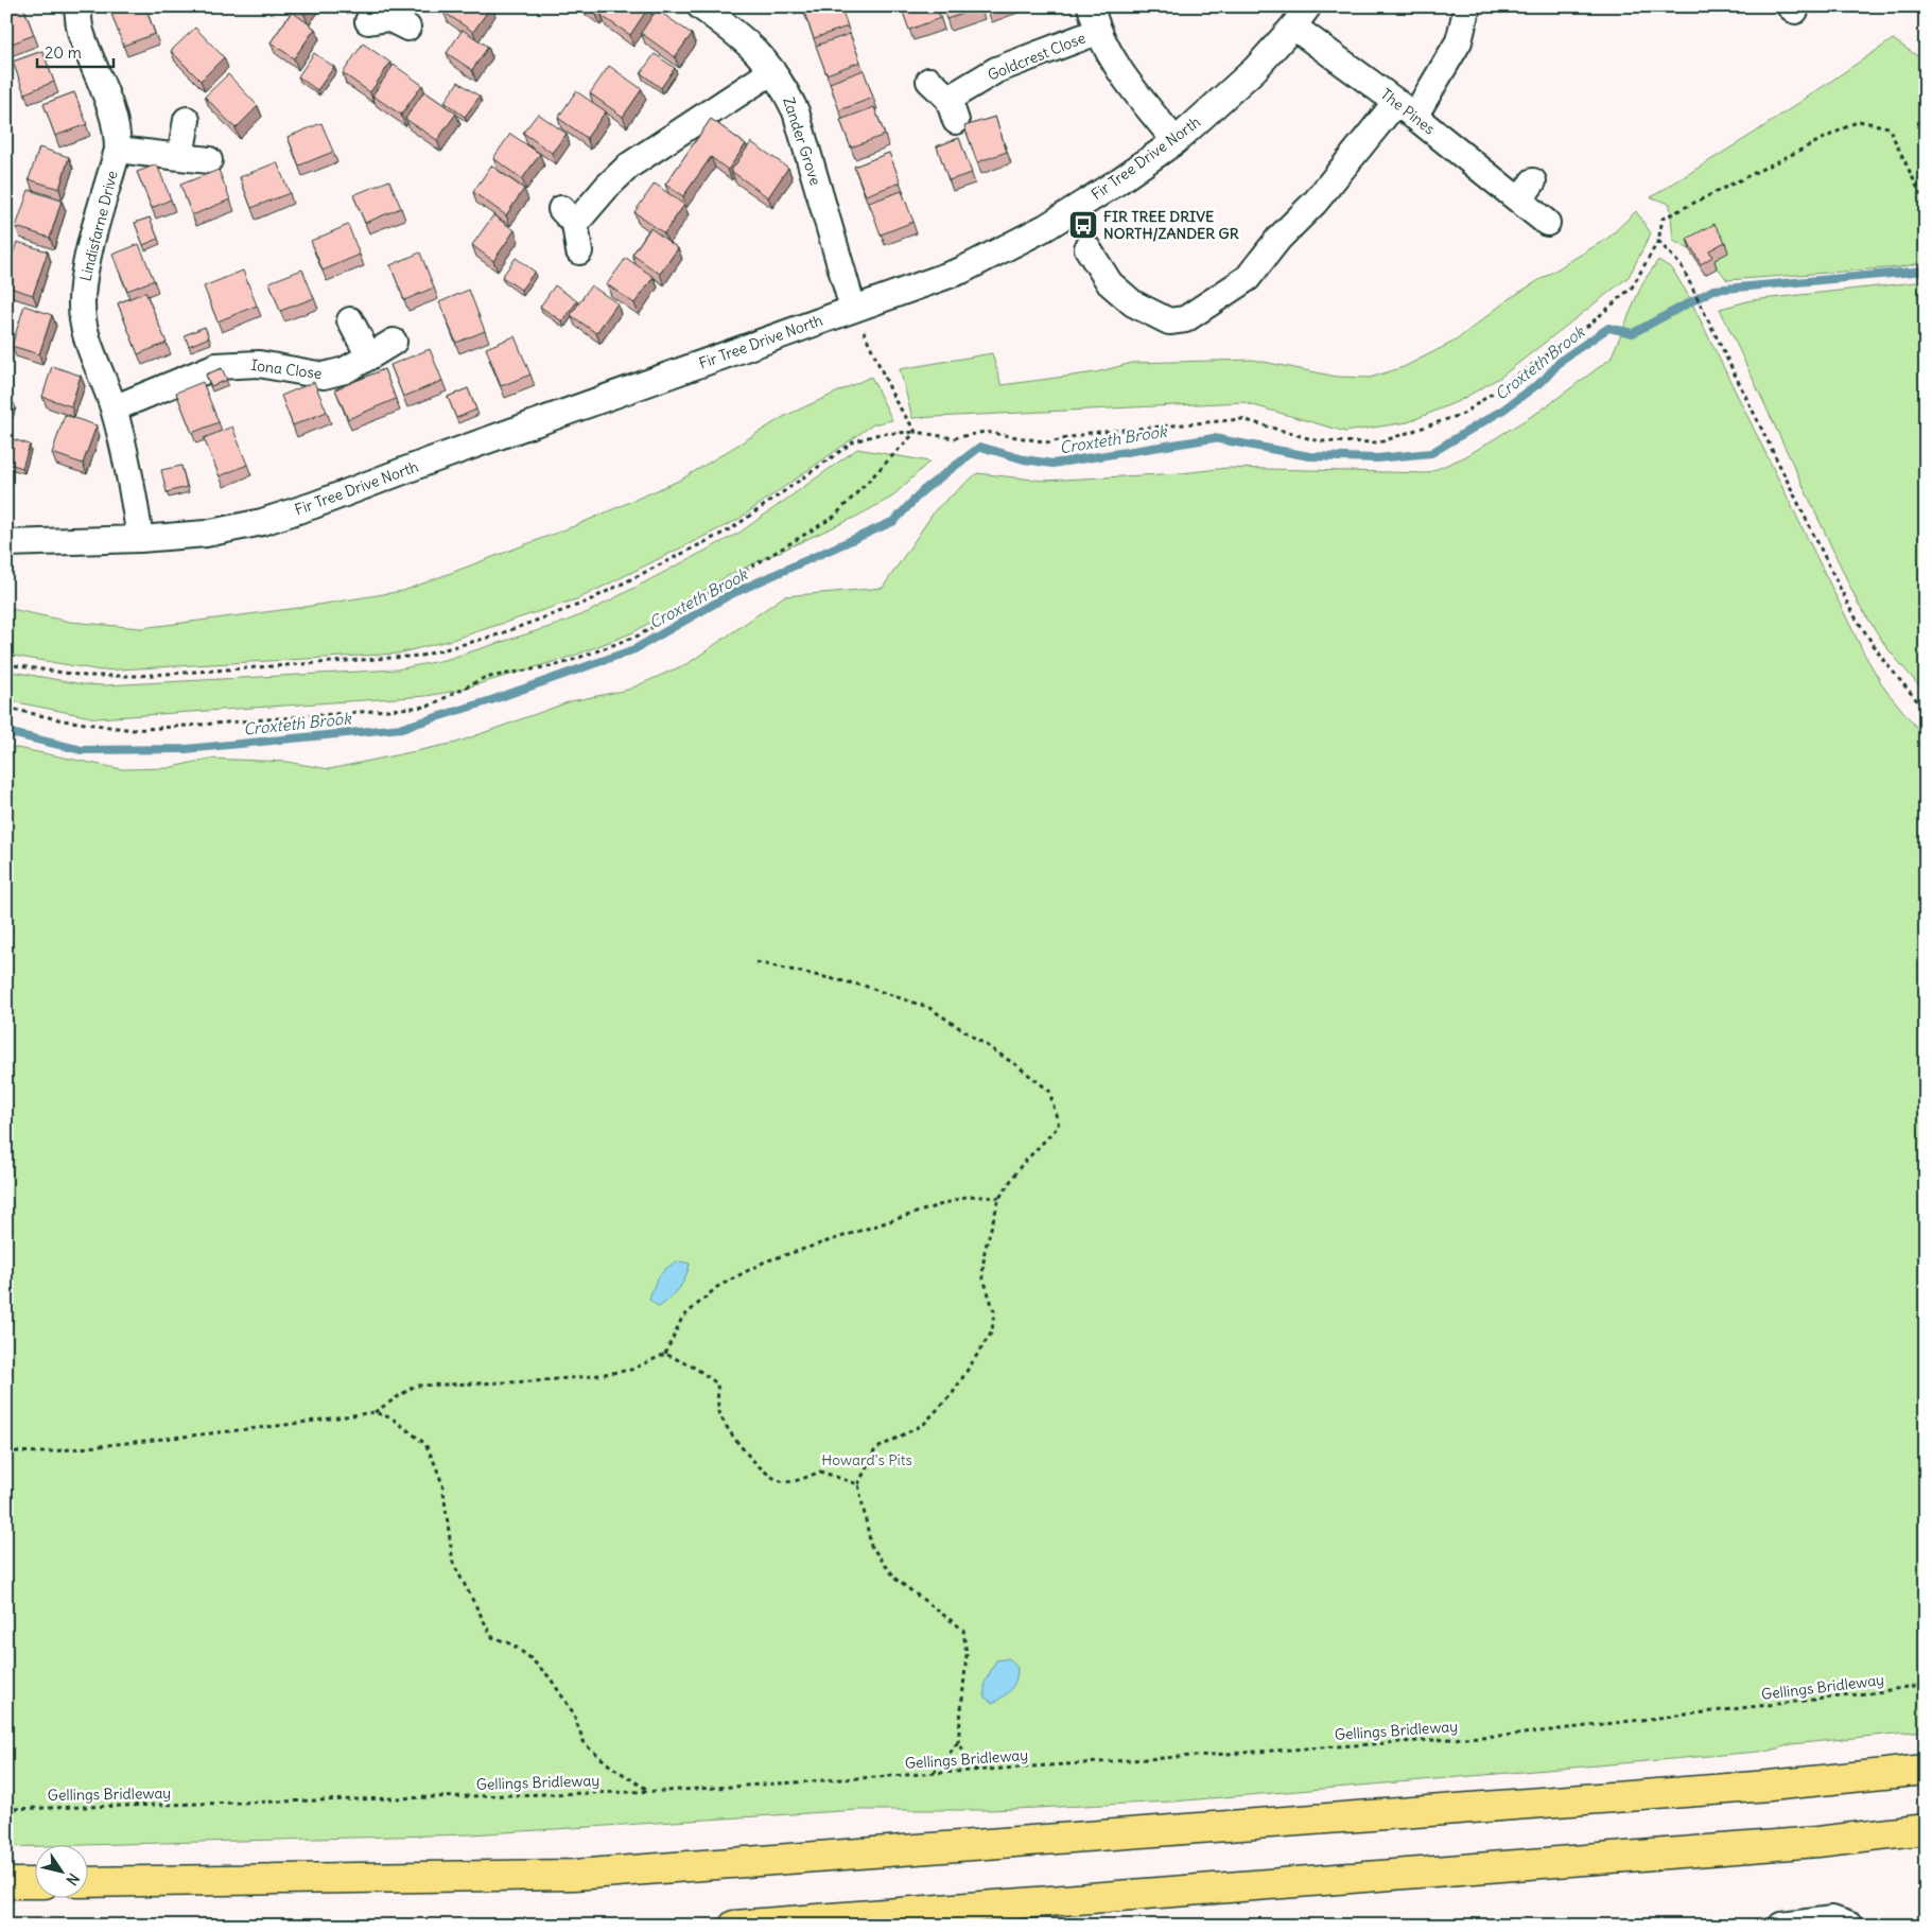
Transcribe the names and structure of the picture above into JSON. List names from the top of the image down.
{
  "streets": {
    "street": [
      "Goldcrest Close",
      "The Pines",
      "Zander Grove",
      "Fir Tree Drive North",
      "Lindisfarne Drive",
      "Iona Close"
    ],
    "path": ["Gellings Bridleway"]
  },
  "crossings": [
    ["The Pines", "Fir Tree Drive North"],
    ["Zander Grove", "Fir Tree Drive North"],
    ["Fir Tree Drive North", "Lindisfarne Drive"],
    ["Lindisfarne Drive", "Iona Close"]
  ],
  "water": ["Croxteth Brook"],
  "parks": ["Howard's Pits"],
  "places": {
    "bus stop": ["FIR TREE DRIVE NORTH/ZANDER GR"]
  },
  "scale_bar": "20 m",
  "north": "bottom right"
}
